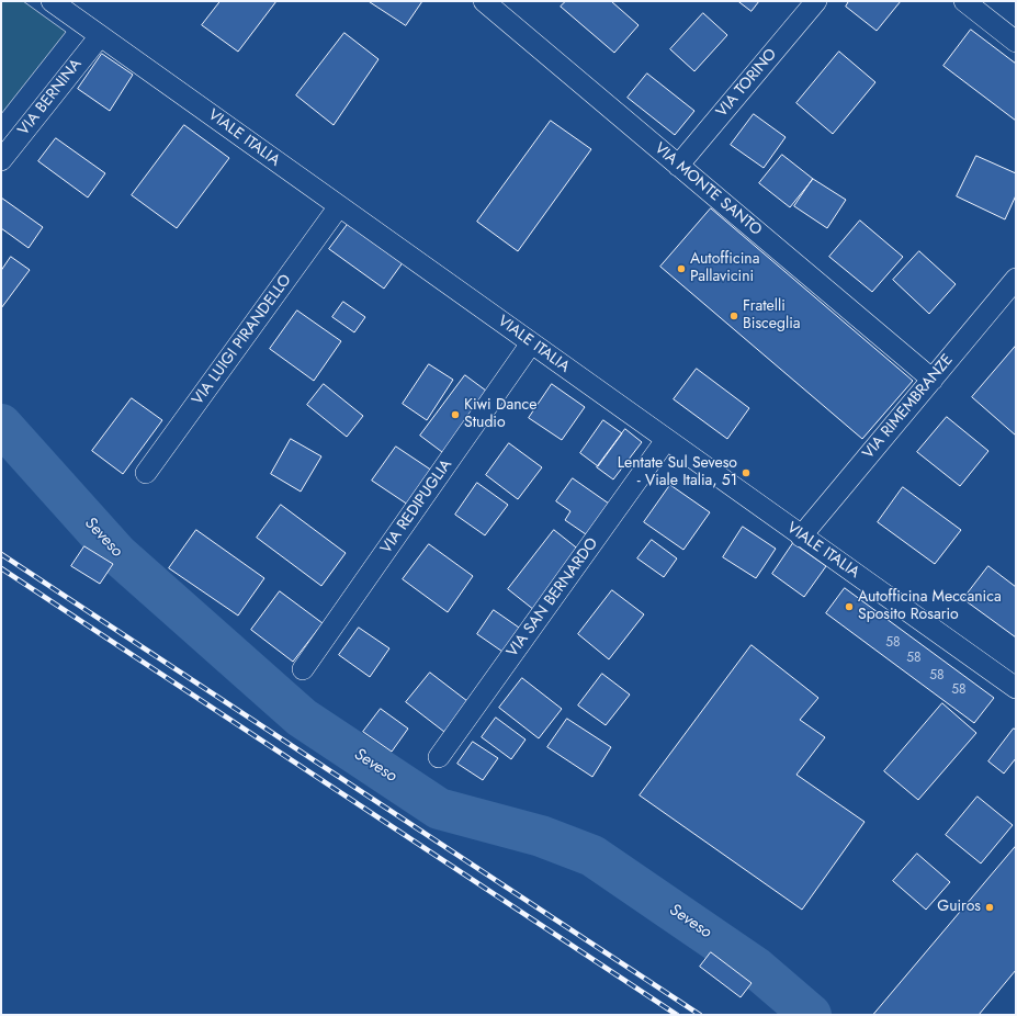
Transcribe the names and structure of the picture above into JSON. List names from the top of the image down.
{
  "streets": {
    "street": [
      "VIA TORINO",
      "VIA BERNINA",
      "VIALE ITALIA",
      "VIA MONTE SANTO",
      "VIA LUIGI PIRANDELLO",
      "VIA RIMEMBRANZE",
      "VIA REDIPUGLIA",
      "VIA SAN BERNARDO"
    ]
  },
  "crossings": [
    ["VIA TORINO", "VIA MONTE SANTO"],
    ["VIA BERNINA", "VIALE ITALIA"],
    ["VIALE ITALIA", "VIA LUIGI PIRANDELLO"],
    ["VIALE ITALIA", "VIA RIMEMBRANZE"],
    ["VIALE ITALIA", "VIA REDIPUGLIA"],
    ["VIALE ITALIA", "VIA SAN BERNARDO"],
    ["VIA MONTE SANTO", "VIA RIMEMBRANZE"]
  ],
  "water": ["Seveso"],
  "places": [
    "Autofficina Pallavicini",
    "Fratelli Bisceglia",
    "Kiwi Dance Studio",
    "Lentate Sul Seveso - Viale Italia, 51",
    "Autofficina Meccanica Sposito Rosario",
    "Guiros"
  ],
  "house_numbers": [
    "58",
    "58",
    "58",
    "58"
  ]
}
